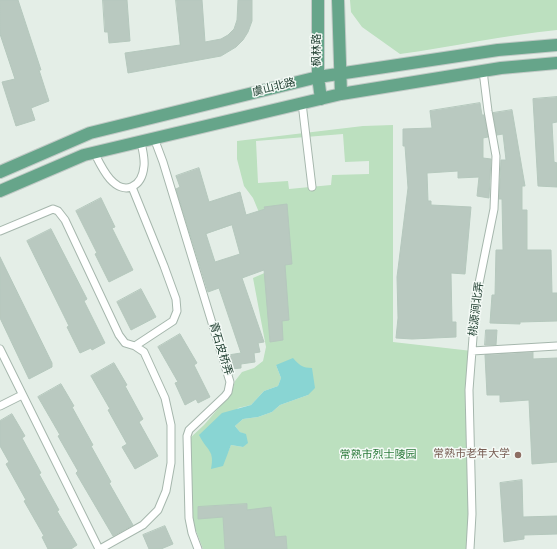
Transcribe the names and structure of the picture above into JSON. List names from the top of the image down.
{
  "streets": {
    "main road": ["枫林路", "虞山北路"],
    "lane": ["桃源涧北弄", "青石皮桥弄"]
  },
  "crossings": [
    ["枫林路", "虞山北路"],
    ["虞山北路", "桃源涧北弄"],
    ["虞山北路", "青石皮桥弄"]
  ],
  "parks": ["常熟市烈士陵园"],
  "places": ["常熟市老年大学"]
}
